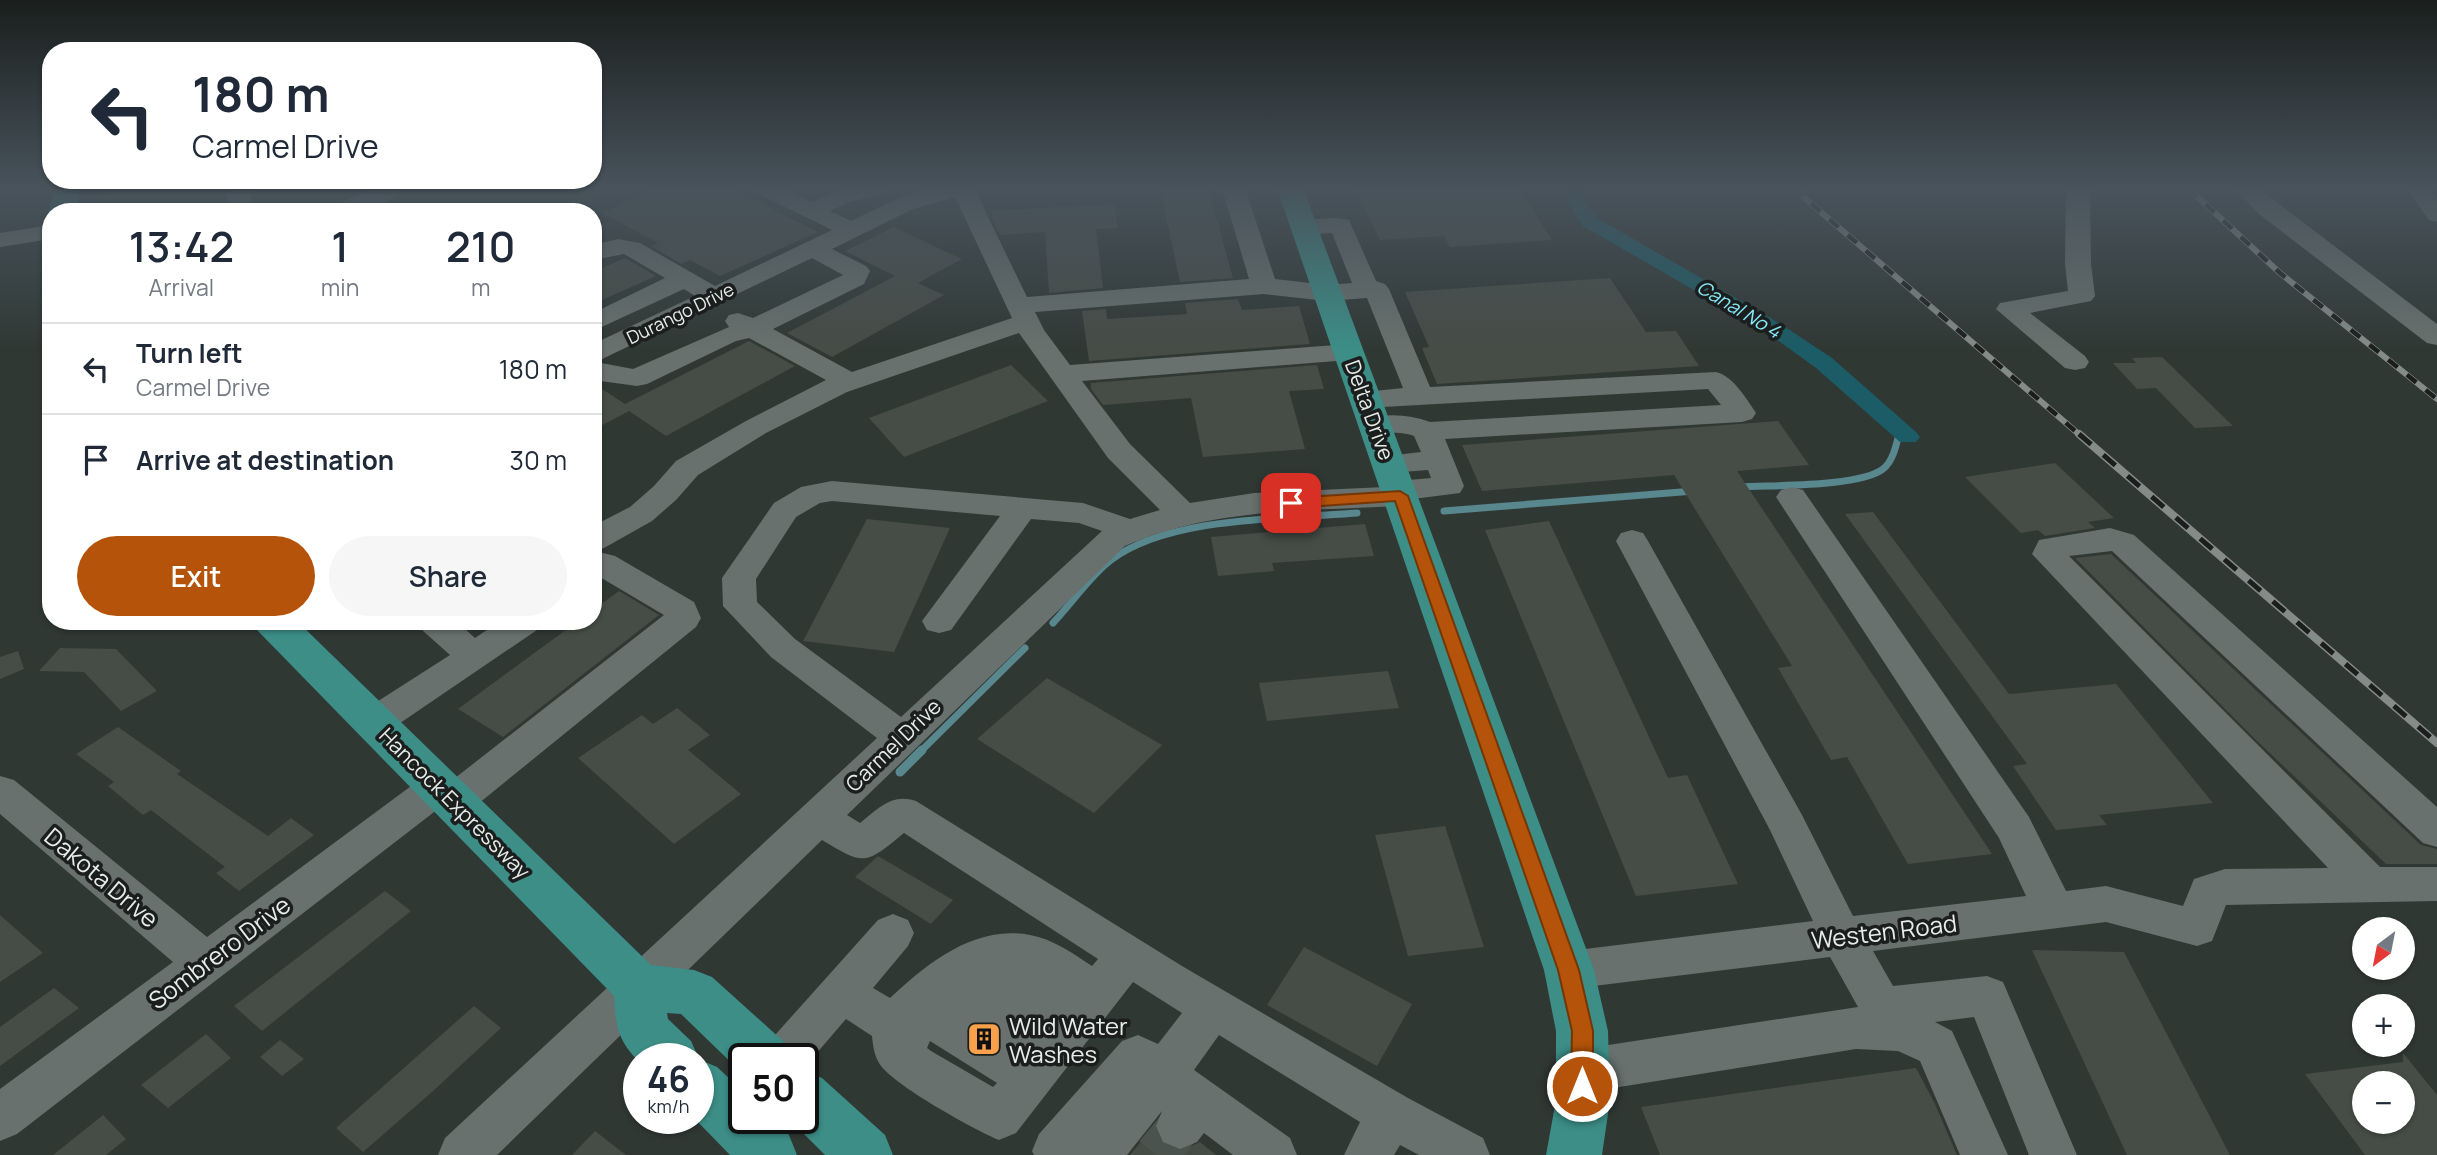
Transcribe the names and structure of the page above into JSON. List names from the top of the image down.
{
  "streets": {
    "main road": ["Delta Drive", "Hancock Expressway"],
    "street": [
      "Durango Drive",
      "Carmel Drive",
      "Dakota Drive",
      "Westen Road",
      "Sombrero Drive"
    ]
  },
  "crossings": [
    ["Delta Drive", "Carmel Drive"],
    ["Delta Drive", "Westen Road"],
    ["Carmel Drive", "Hancock Expressway"],
    ["Hancock Expressway", "Sombrero Drive"],
    ["Dakota Drive", "Sombrero Drive"]
  ],
  "water": ["Canal No 4"],
  "places": {
    "building": ["Wild Water Washes"]
  },
  "north": "bottom left",
  "page": {
    "turn": ["180 m", "Carmel Drive"],
    "eta": [
      "13:42",
      "Arrival",
      "1",
      "min",
      "210",
      "m"
    ],
    "list": [
      {
        "name": "Turn left",
        "note": "Carmel Drive",
        "value": "180 m"
      },
      {
        "name": "Arrive at destination",
        "value": "30 m"
      }
    ],
    "buttons": ["Exit", "Share"],
    "map_buttons": ["+", "−"],
    "speed": "46 km/h",
    "limit": "50"
  }
}
